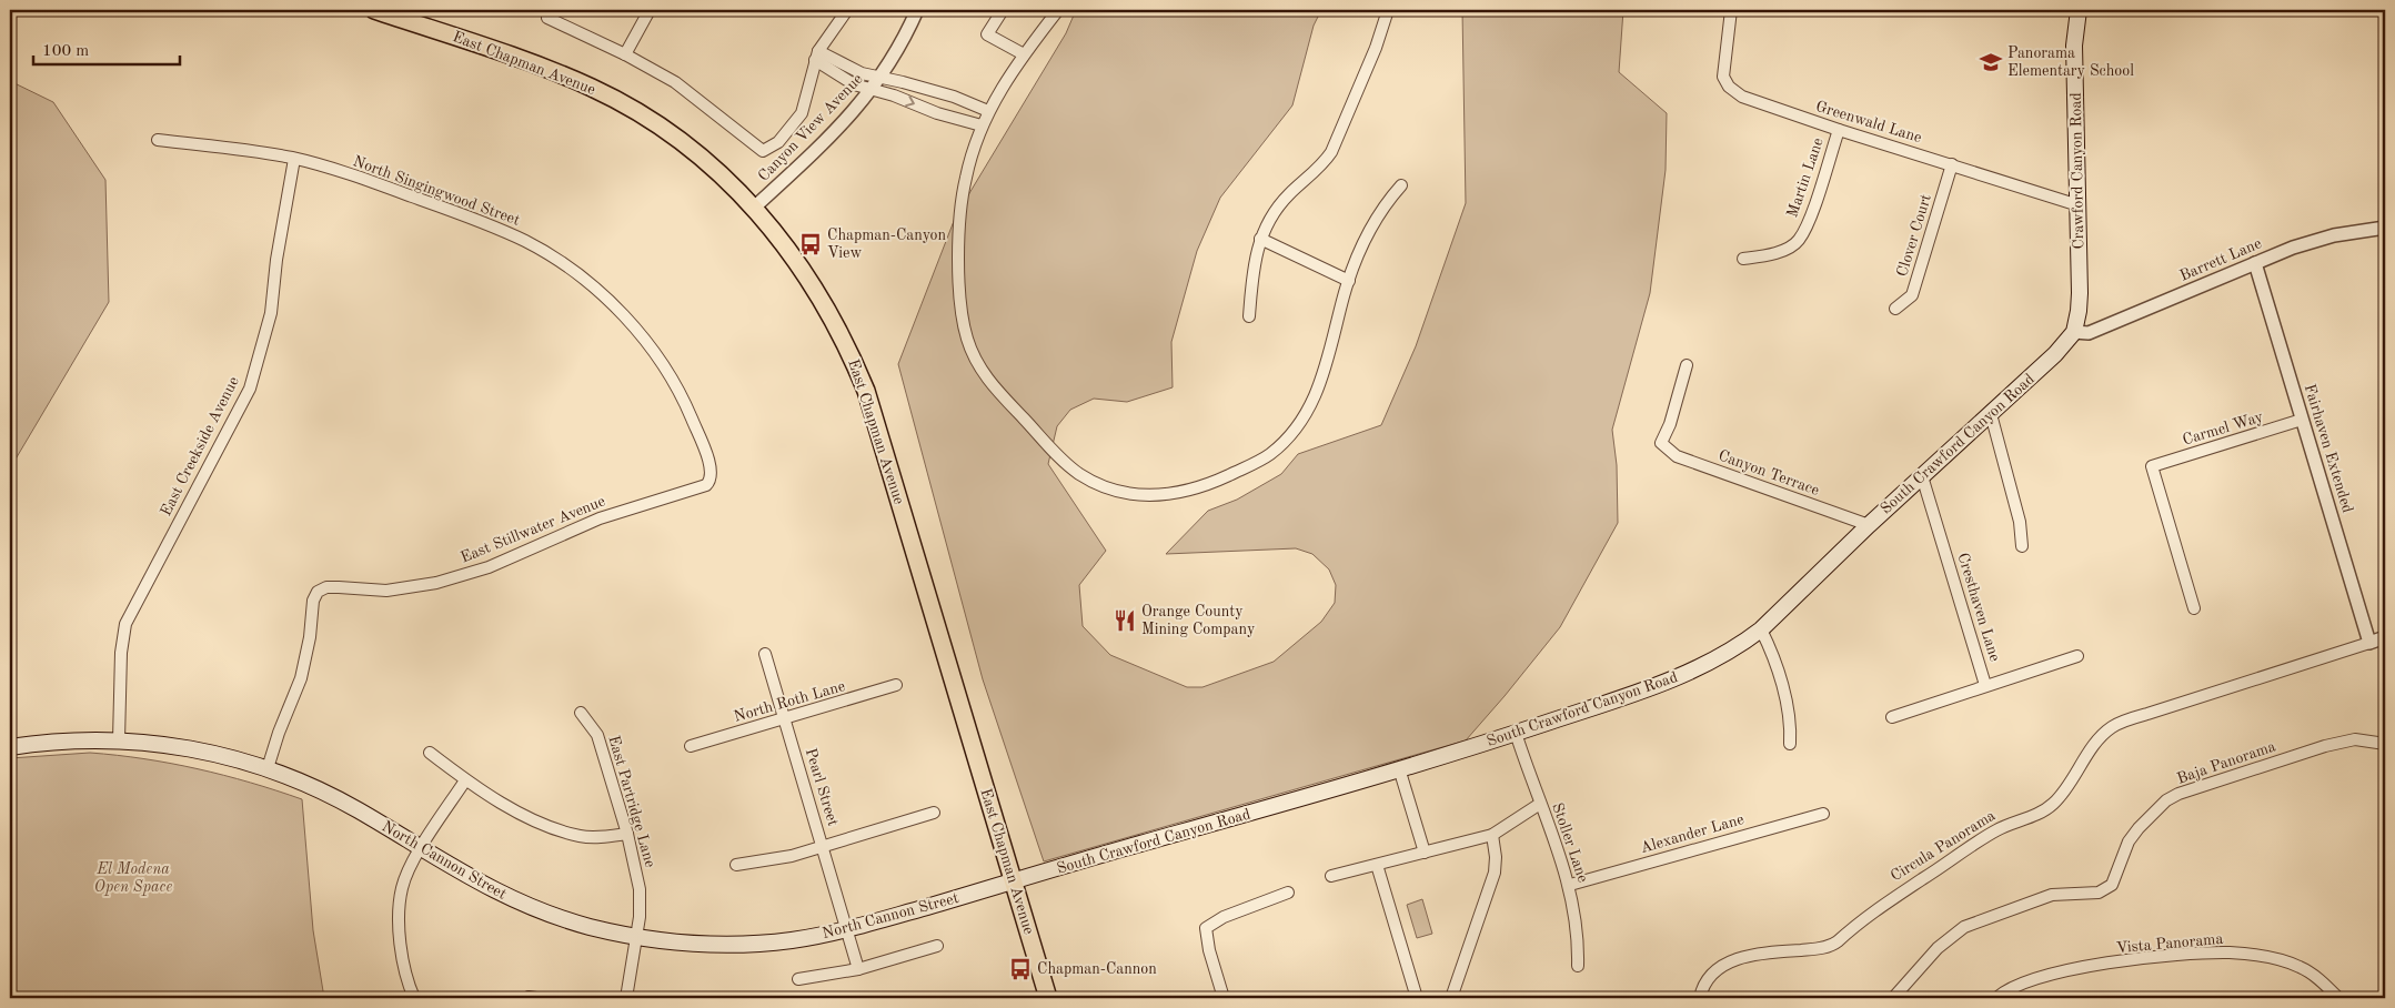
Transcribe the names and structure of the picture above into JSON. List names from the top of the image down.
{
  "streets": {
    "main road": [
      "East Chapman Avenue",
      "Crawford Canyon Road",
      "South Crawford Canyon Road",
      "North Cannon Street"
    ],
    "street": [
      "Greenwald Lane",
      "Canyon View Avenue",
      "Martin Lane",
      "North Singingwood Street",
      "Clover Court",
      "Barrett Lane",
      "Carmel Way",
      "East Creekside Avenue",
      "Fairhaven Extended",
      "Canyon Terrace",
      "East Stillwater Avenue",
      "Cresthaven Lane",
      "North Roth Lane",
      "Baja Panorama",
      "Pearl Street",
      "East Partridge Lane",
      "Alexander Lane",
      "Stoller Lane",
      "Circula Panorama",
      "Vista Panorama"
    ]
  },
  "crossings": [
    ["East Chapman Avenue", "Canyon View Avenue"],
    ["East Chapman Avenue", "South Crawford Canyon Road"],
    ["East Chapman Avenue", "North Cannon Street"],
    ["Greenwald Lane", "Crawford Canyon Road"],
    ["Greenwald Lane", "Martin Lane"],
    ["Greenwald Lane", "Clover Court"],
    ["Crawford Canyon Road", "Barrett Lane"],
    ["Crawford Canyon Road", "South Crawford Canyon Road"],
    ["North Singingwood Street", "East Creekside Avenue"],
    ["North Singingwood Street", "East Stillwater Avenue"],
    ["Barrett Lane", "South Crawford Canyon Road"],
    ["Barrett Lane", "Fairhaven Extended"],
    ["Carmel Way", "Fairhaven Extended"],
    ["South Crawford Canyon Road", "Canyon Terrace"],
    ["South Crawford Canyon Road", "Cresthaven Lane"],
    ["South Crawford Canyon Road", "Stoller Lane"],
    ["South Crawford Canyon Road", "North Cannon Street"],
    ["East Creekside Avenue", "North Cannon Street"],
    ["Fairhaven Extended", "Circula Panorama"],
    ["East Stillwater Avenue", "North Cannon Street"],
    ["North Roth Lane", "Pearl Street"],
    ["Pearl Street", "North Cannon Street"],
    ["East Partridge Lane", "North Cannon Street"],
    ["Alexander Lane", "Stoller Lane"]
  ],
  "parks": ["El Modena Open Space"],
  "places": {
    "school or university": ["Panorama Elementary School"],
    "bus stop": ["Chapman-Canyon View", "Chapman-Cannon"],
    "restaurant": ["Orange County Mining Company"]
  },
  "scale_bar": "100 m"
}
